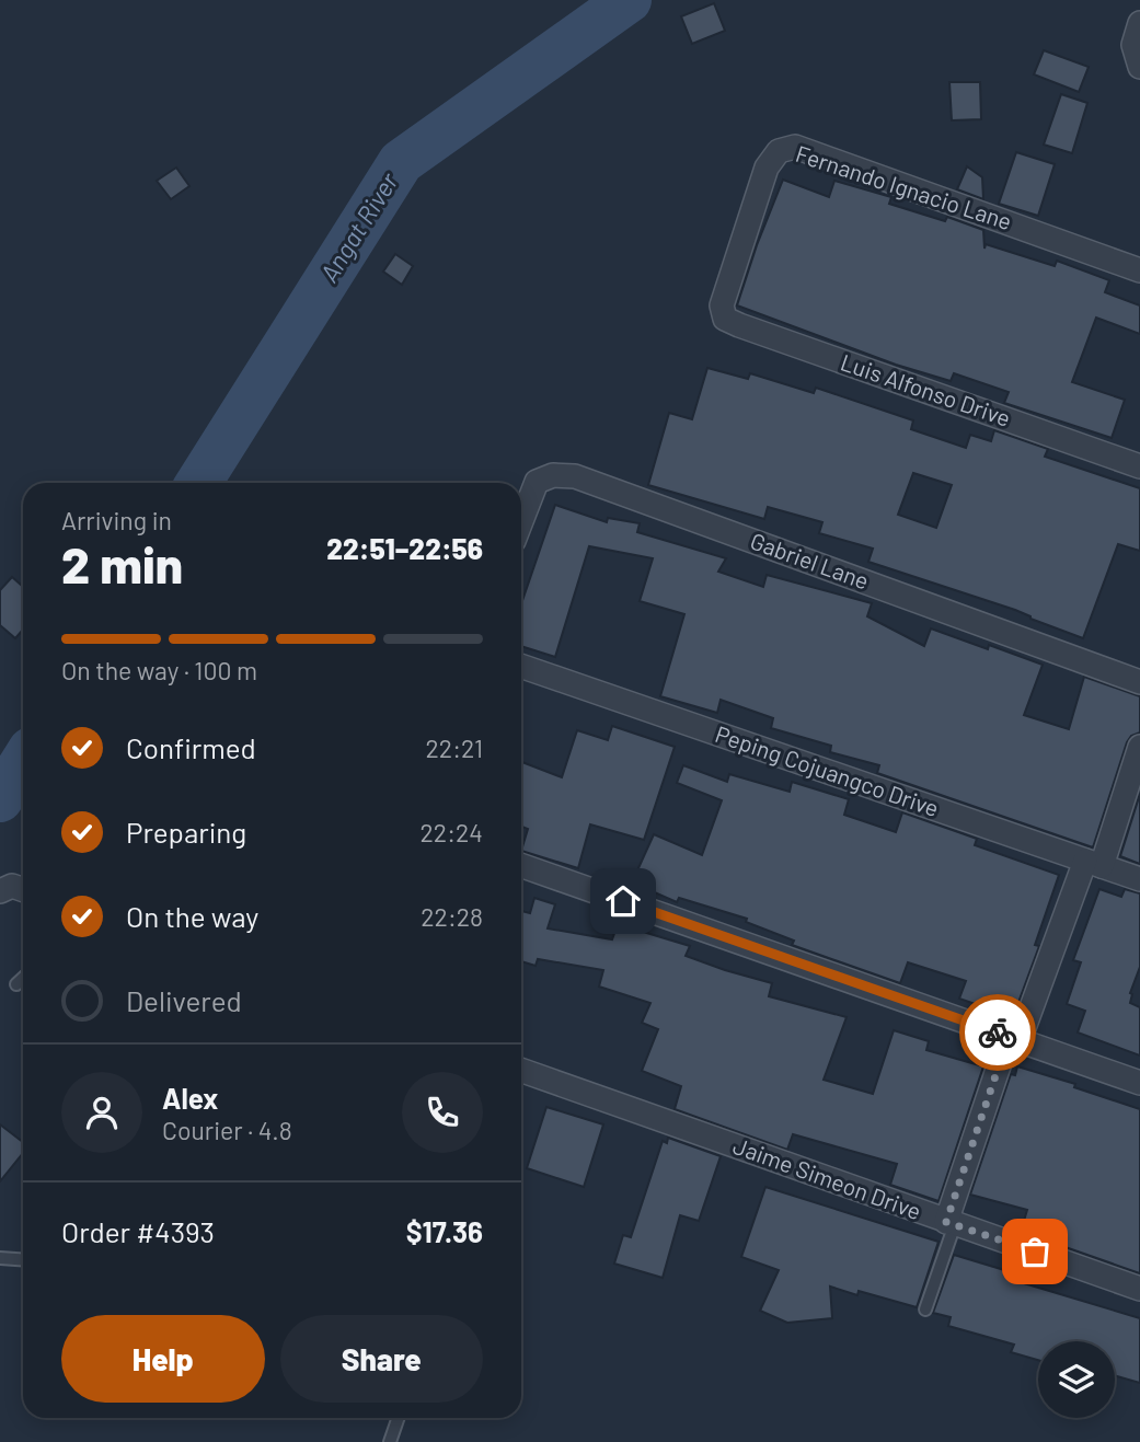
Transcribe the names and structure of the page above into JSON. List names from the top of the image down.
{
  "streets": {
    "street": [
      "Fernando Ignacio Lane",
      "Luis Alfonso Drive",
      "Gabriel Lane",
      "Peping Cojuangco Drive",
      "Jaime Simeon Drive"
    ]
  },
  "crossings": [
    ["Fernando Ignacio Lane", "Luis Alfonso Drive"]
  ],
  "water": ["Angat River"],
  "page": {
    "heading": ["2 min", "Arriving in", "22:51–22:56"],
    "panel": [
      "Alex",
      "Courier · 4.8",
      "Order #4393",
      "$17.36"
    ],
    "bar": "On the way · 100 m",
    "list": [
      ["Confirmed", "22:21"],
      ["Preparing", "22:24"],
      ["On the way", "22:28"],
      "Delivered"
    ],
    "buttons": ["Help", "Share"]
  }
}
